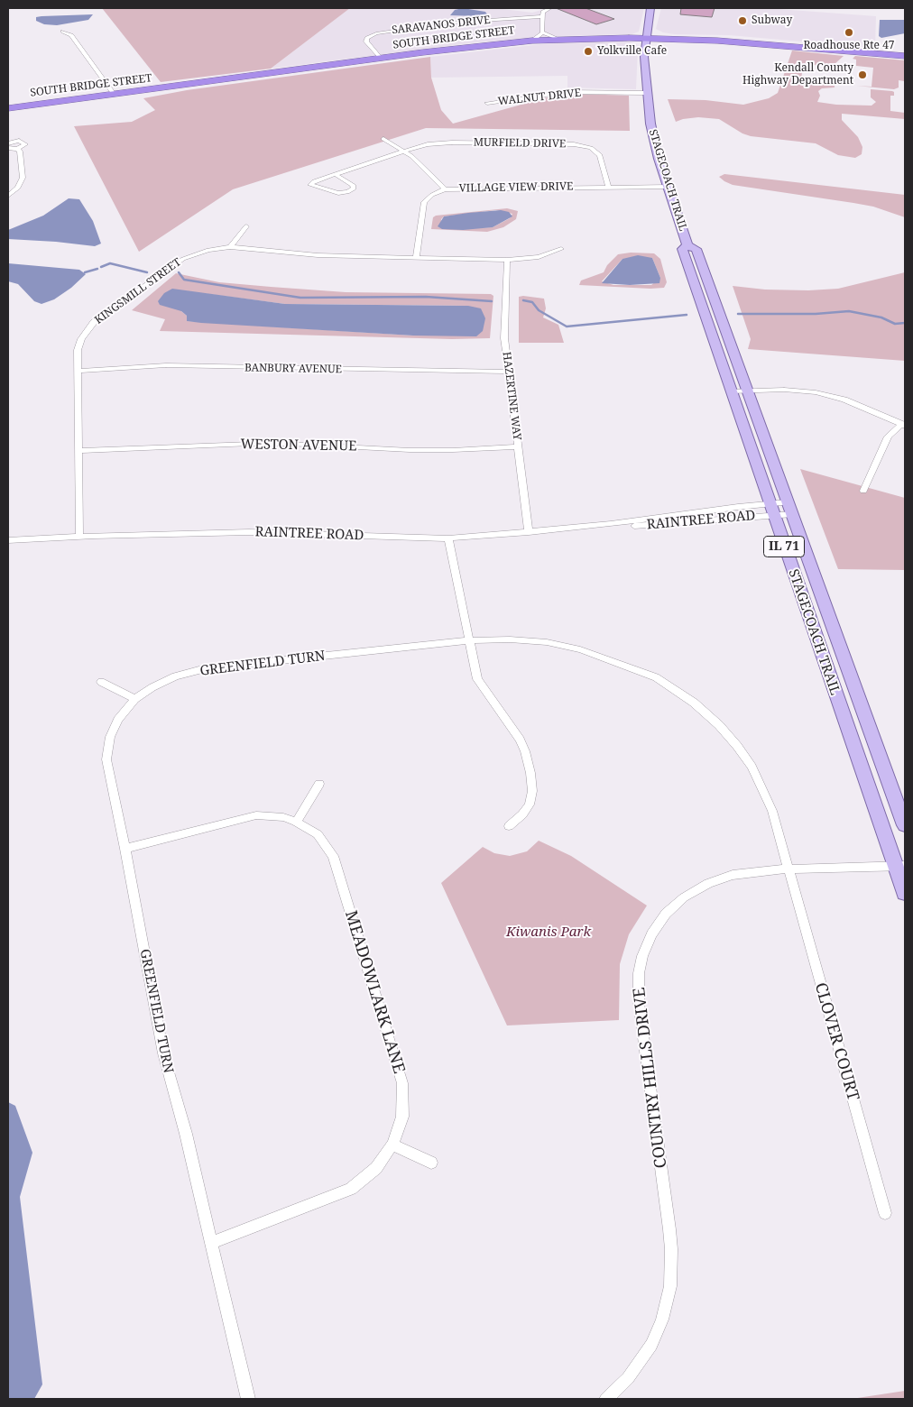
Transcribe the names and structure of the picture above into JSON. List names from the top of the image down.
{
  "streets": {
    "highway": ["SOUTH BRIDGE STREET"],
    "main road": ["STAGECOACH TRAIL", "IL 71"],
    "street": [
      "SARAVANOS DRIVE",
      "WALNUT DRIVE",
      "MURFIELD DRIVE",
      "VILLAGE VIEW DRIVE",
      "KINGSMILL STREET",
      "BANBURY AVENUE",
      "HAZERTINE WAY",
      "WESTON AVENUE",
      "RAINTREE ROAD",
      "GREENFIELD TURN",
      "MEADOWLARK LANE",
      "CLOVER COURT",
      "COUNTRY HILLS DRIVE"
    ]
  },
  "crossings": [
    ["SARAVANOS DRIVE", "SOUTH BRIDGE STREET"],
    ["SOUTH BRIDGE STREET", "STAGECOACH TRAIL"],
    ["WALNUT DRIVE", "STAGECOACH TRAIL"],
    ["MURFIELD DRIVE", "VILLAGE VIEW DRIVE"],
    ["STAGECOACH TRAIL", "VILLAGE VIEW DRIVE"],
    ["STAGECOACH TRAIL", "RAINTREE ROAD"],
    ["STAGECOACH TRAIL", "COUNTRY HILLS DRIVE"],
    ["VILLAGE VIEW DRIVE", "KINGSMILL STREET"],
    ["KINGSMILL STREET", "BANBURY AVENUE"],
    ["KINGSMILL STREET", "HAZERTINE WAY"],
    ["KINGSMILL STREET", "WESTON AVENUE"],
    ["KINGSMILL STREET", "RAINTREE ROAD"],
    ["BANBURY AVENUE", "HAZERTINE WAY"],
    ["HAZERTINE WAY", "WESTON AVENUE"],
    ["HAZERTINE WAY", "RAINTREE ROAD"],
    ["GREENFIELD TURN", "MEADOWLARK LANE"],
    ["GREENFIELD TURN", "CLOVER COURT"],
    ["GREENFIELD TURN", "COUNTRY HILLS DRIVE"],
    ["CLOVER COURT", "COUNTRY HILLS DRIVE"]
  ],
  "parks": ["Kiwanis Park"],
  "places": [
    "Subway",
    "Roadhouse Rte 47",
    "Yolkville Cafe",
    "Kendall County Highway Department"
  ]
}
